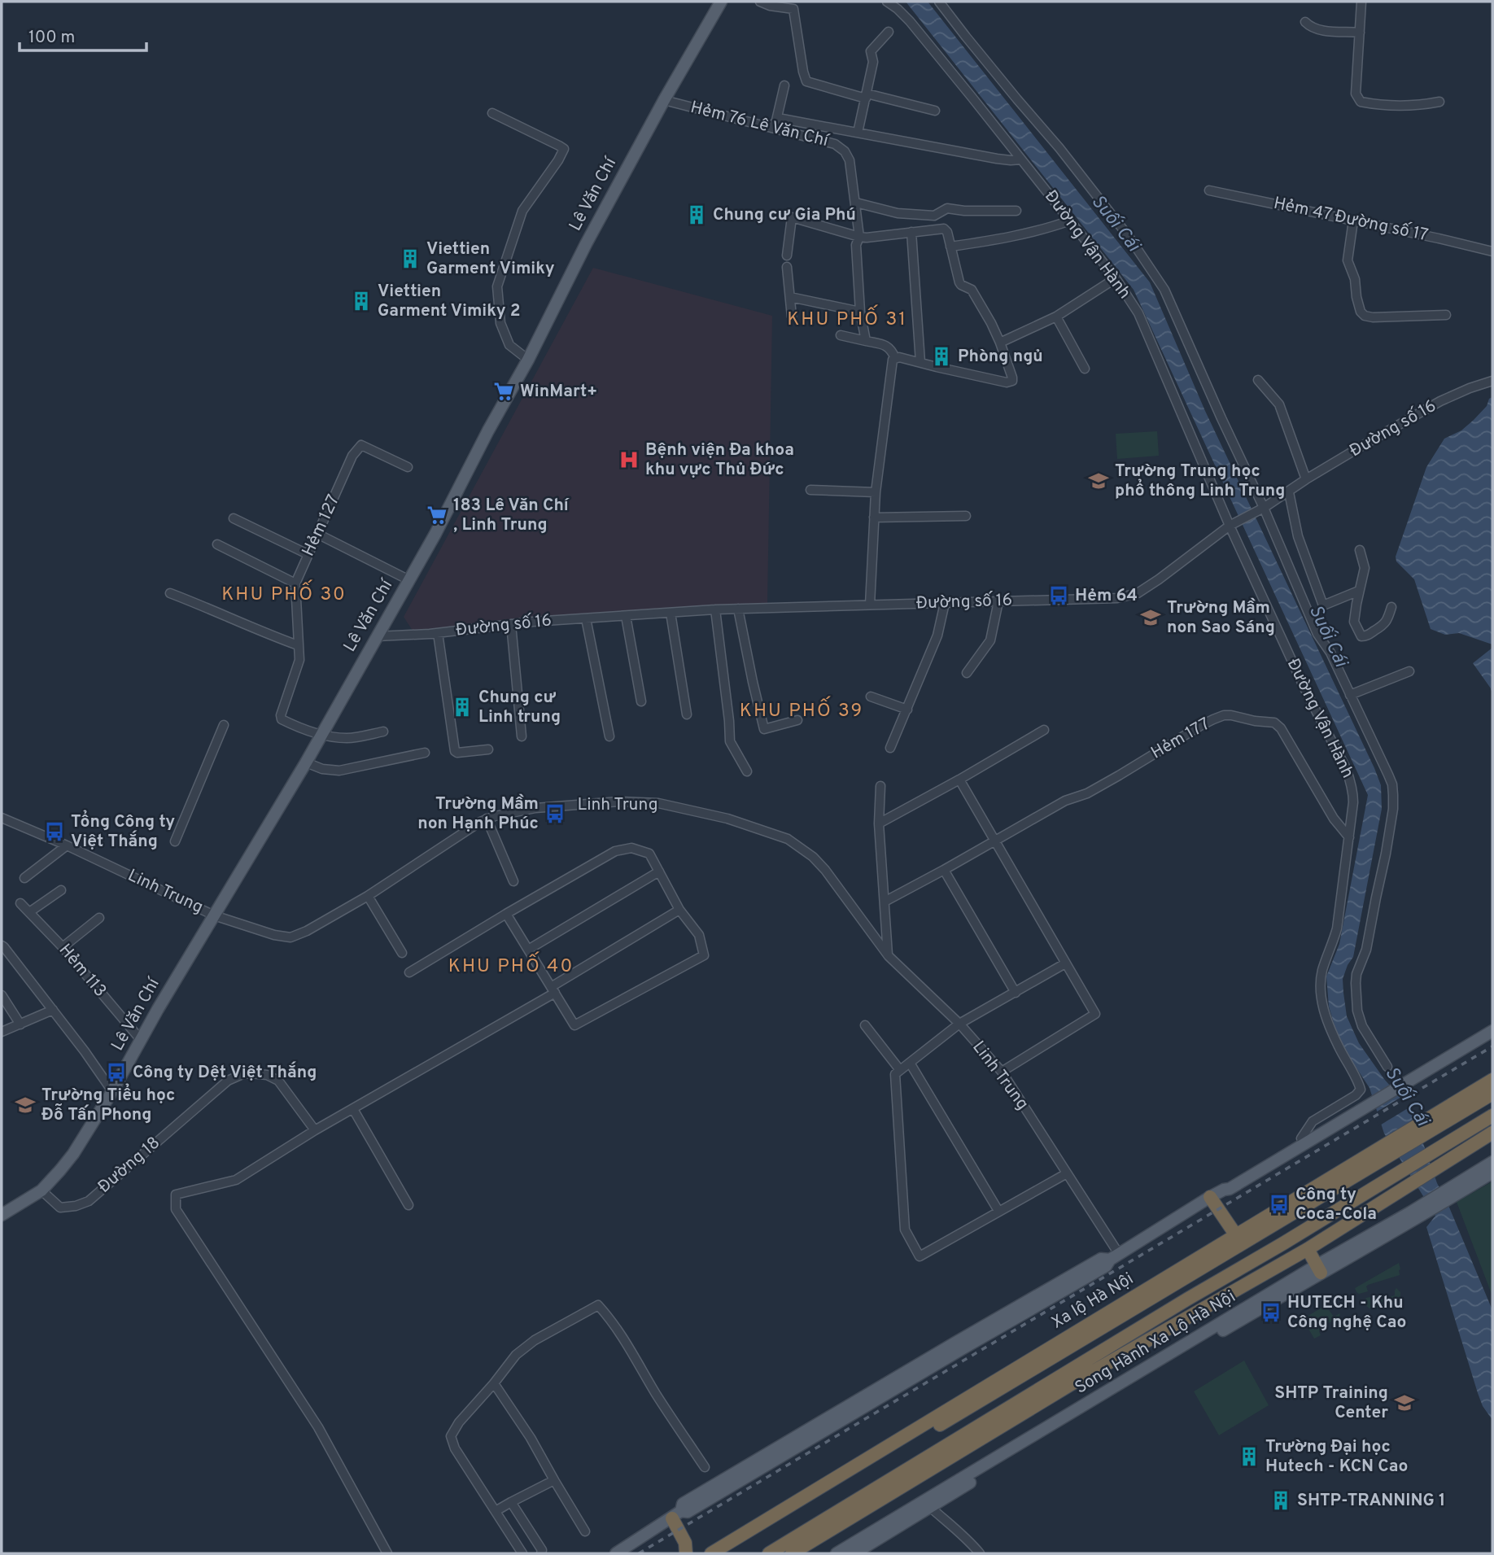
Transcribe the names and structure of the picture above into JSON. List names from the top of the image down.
{
  "streets": {
    "highway": ["Xa lộ Hà Nội"],
    "main road": ["Lê Văn Chí", "Song Hành Xa Lộ Hà Nội"],
    "street": [
      "Hẻm 76 Lê Văn Chí",
      "Hẻm 47 Đường số 17",
      "Đường Vận Hành",
      "Đường số 16",
      "Hẻm 127",
      "Hẻm 177",
      "Linh Trung",
      "Hẻm 113",
      "Đường 18"
    ]
  },
  "crossings": [
    ["Hẻm 76 Lê Văn Chí", "Lê Văn Chí"],
    ["Lê Văn Chí", "Đường số 16"],
    ["Lê Văn Chí", "Hẻm 127"],
    ["Lê Văn Chí", "Linh Trung"],
    ["Lê Văn Chí", "Hẻm 113"],
    ["Lê Văn Chí", "Đường 18"],
    ["Đường Vận Hành", "Đường số 16"],
    ["Đường Vận Hành", "Hẻm 177"]
  ],
  "districts": [
    "KHU PHỐ 31",
    "KHU PHỐ 30",
    "KHU PHỐ 39",
    "KHU PHỐ 40"
  ],
  "water": ["Suối Cái"],
  "places": {
    "building": [
      "Chung cư Gia Phú",
      "Viettien Garment Vimiky",
      "Viettien Garment Vimiky 2",
      "Phòng ngủ",
      "Chung cư Linh trung",
      "Trường Đại học Hutech - KCN Cao",
      "SHTP-TRANNING 1"
    ],
    "supermarket": ["WinMart+", "183 Lê Văn Chí , Linh Trung"],
    "hospital": ["Bệnh viện Đa khoa khu vực Thủ Đức"],
    "school or university": [
      "Trường Trung học phổ thông Linh Trung",
      "Trường Mầm non Sao Sáng",
      "Trường Tiểu học Đỗ Tấn Phong",
      "SHTP Training Center"
    ],
    "bus stop": [
      "Hẻm 64",
      "Trường Mầm non Hạnh Phúc",
      "Tổng Công ty Việt Thắng",
      "Công ty Dệt Việt Thắng",
      "Công ty Coca-Cola",
      "HUTECH - Khu Công nghệ Cao"
    ]
  },
  "scale_bar": "100 m"
}
